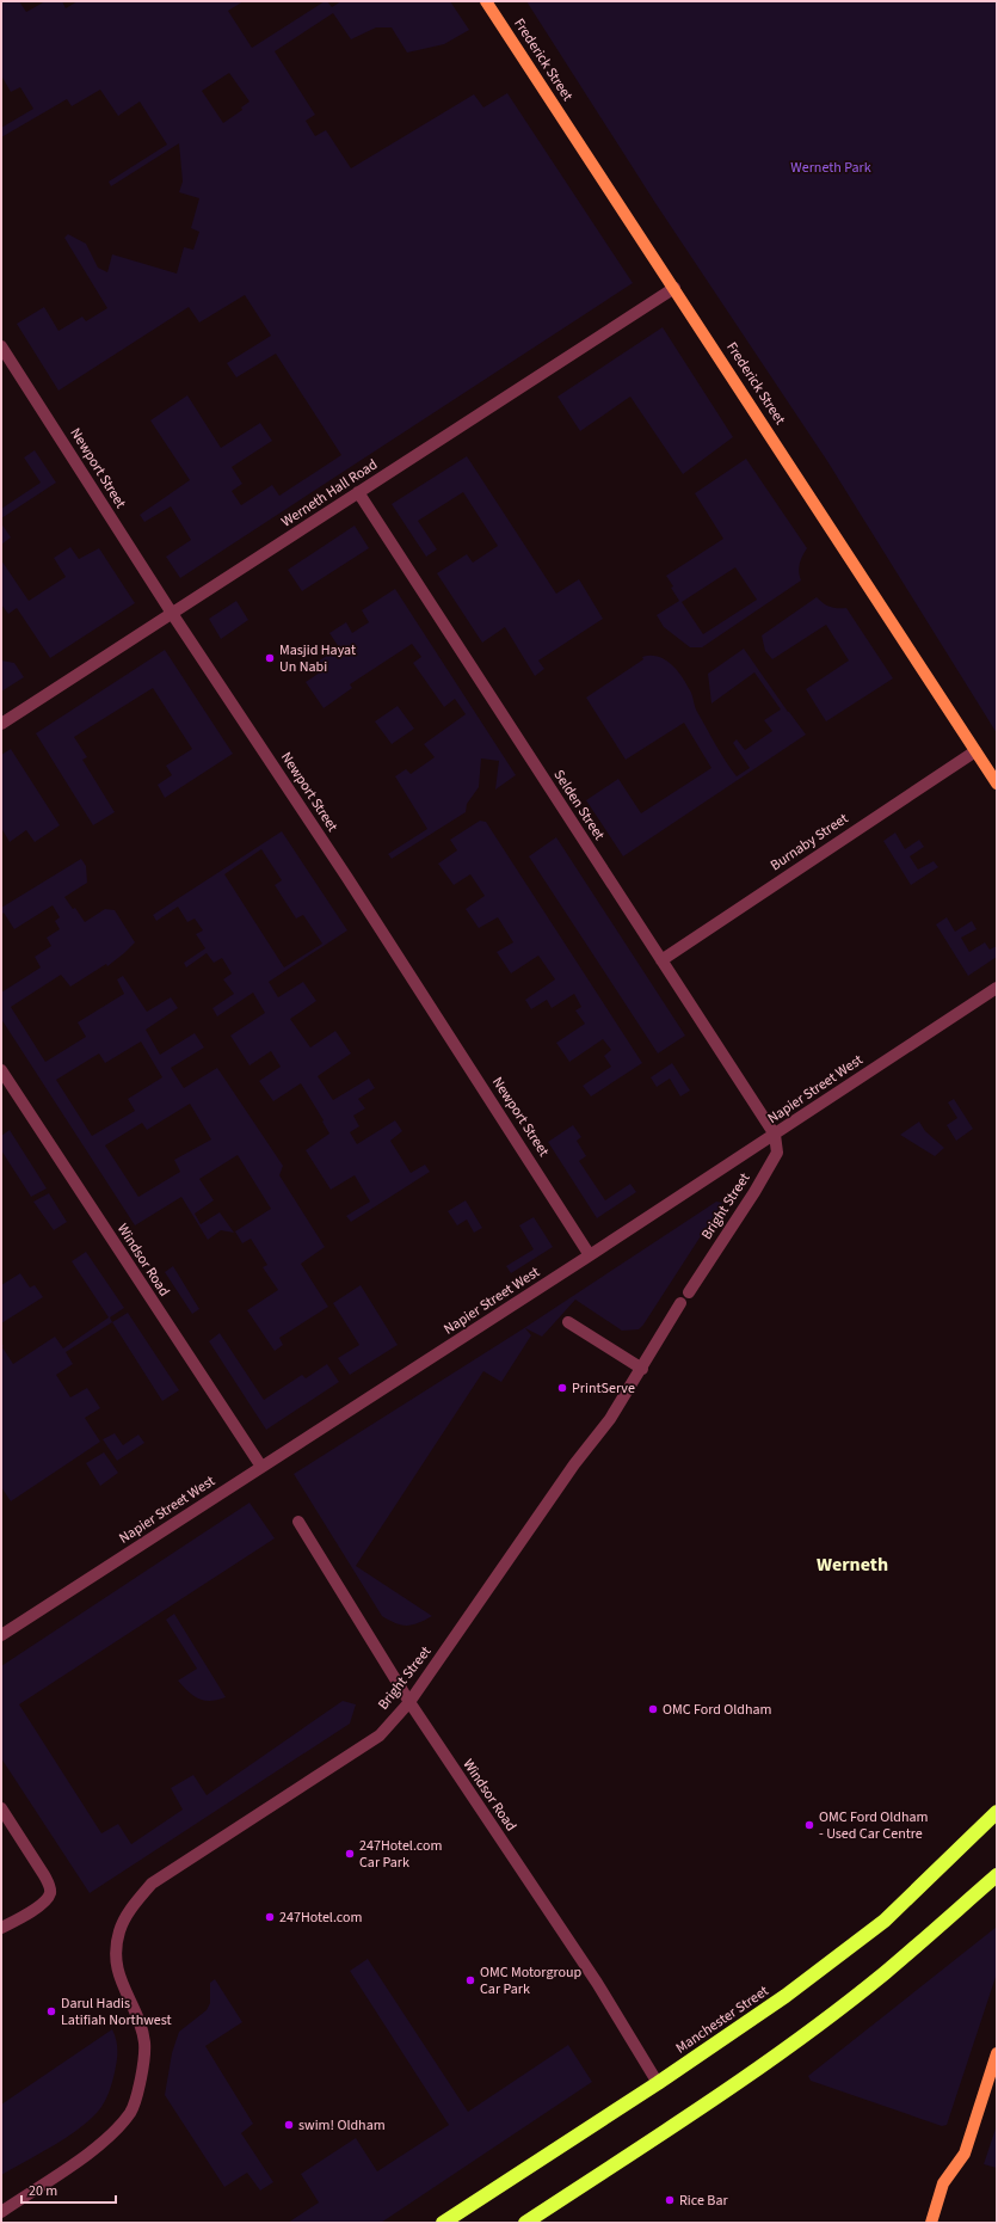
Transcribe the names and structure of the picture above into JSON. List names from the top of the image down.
{
  "streets": {
    "highway": ["Manchester Street"],
    "main road": ["Frederick Street"],
    "street": [
      "Newport Street",
      "Werneth Hall Road",
      "Selden Street",
      "Burnaby Street",
      "Napier Street West",
      "Bright Street",
      "Windsor Road"
    ]
  },
  "crossings": [
    ["Frederick Street", "Werneth Hall Road"],
    ["Frederick Street", "Burnaby Street"],
    ["Newport Street", "Werneth Hall Road"],
    ["Newport Street", "Napier Street West"],
    ["Werneth Hall Road", "Selden Street"],
    ["Selden Street", "Burnaby Street"],
    ["Selden Street", "Napier Street West"],
    ["Selden Street", "Bright Street"],
    ["Napier Street West", "Bright Street"],
    ["Napier Street West", "Windsor Road"],
    ["Bright Street", "Windsor Road"],
    ["Windsor Road", "Manchester Street"]
  ],
  "districts": ["Werneth"],
  "parks": ["Werneth Park"],
  "places": [
    "Masjid Hayat Un Nabi",
    "PrintServe",
    "OMC Ford Oldham",
    "OMC Ford Oldham - Used Car Centre",
    "247Hotel.com Car Park",
    "247Hotel.com",
    "OMC Motorgroup Car Park",
    "Darul Hadis Latifiah Northwest",
    "swim! Oldham",
    "Rice Bar"
  ],
  "scale_bar": "20 m"
}
